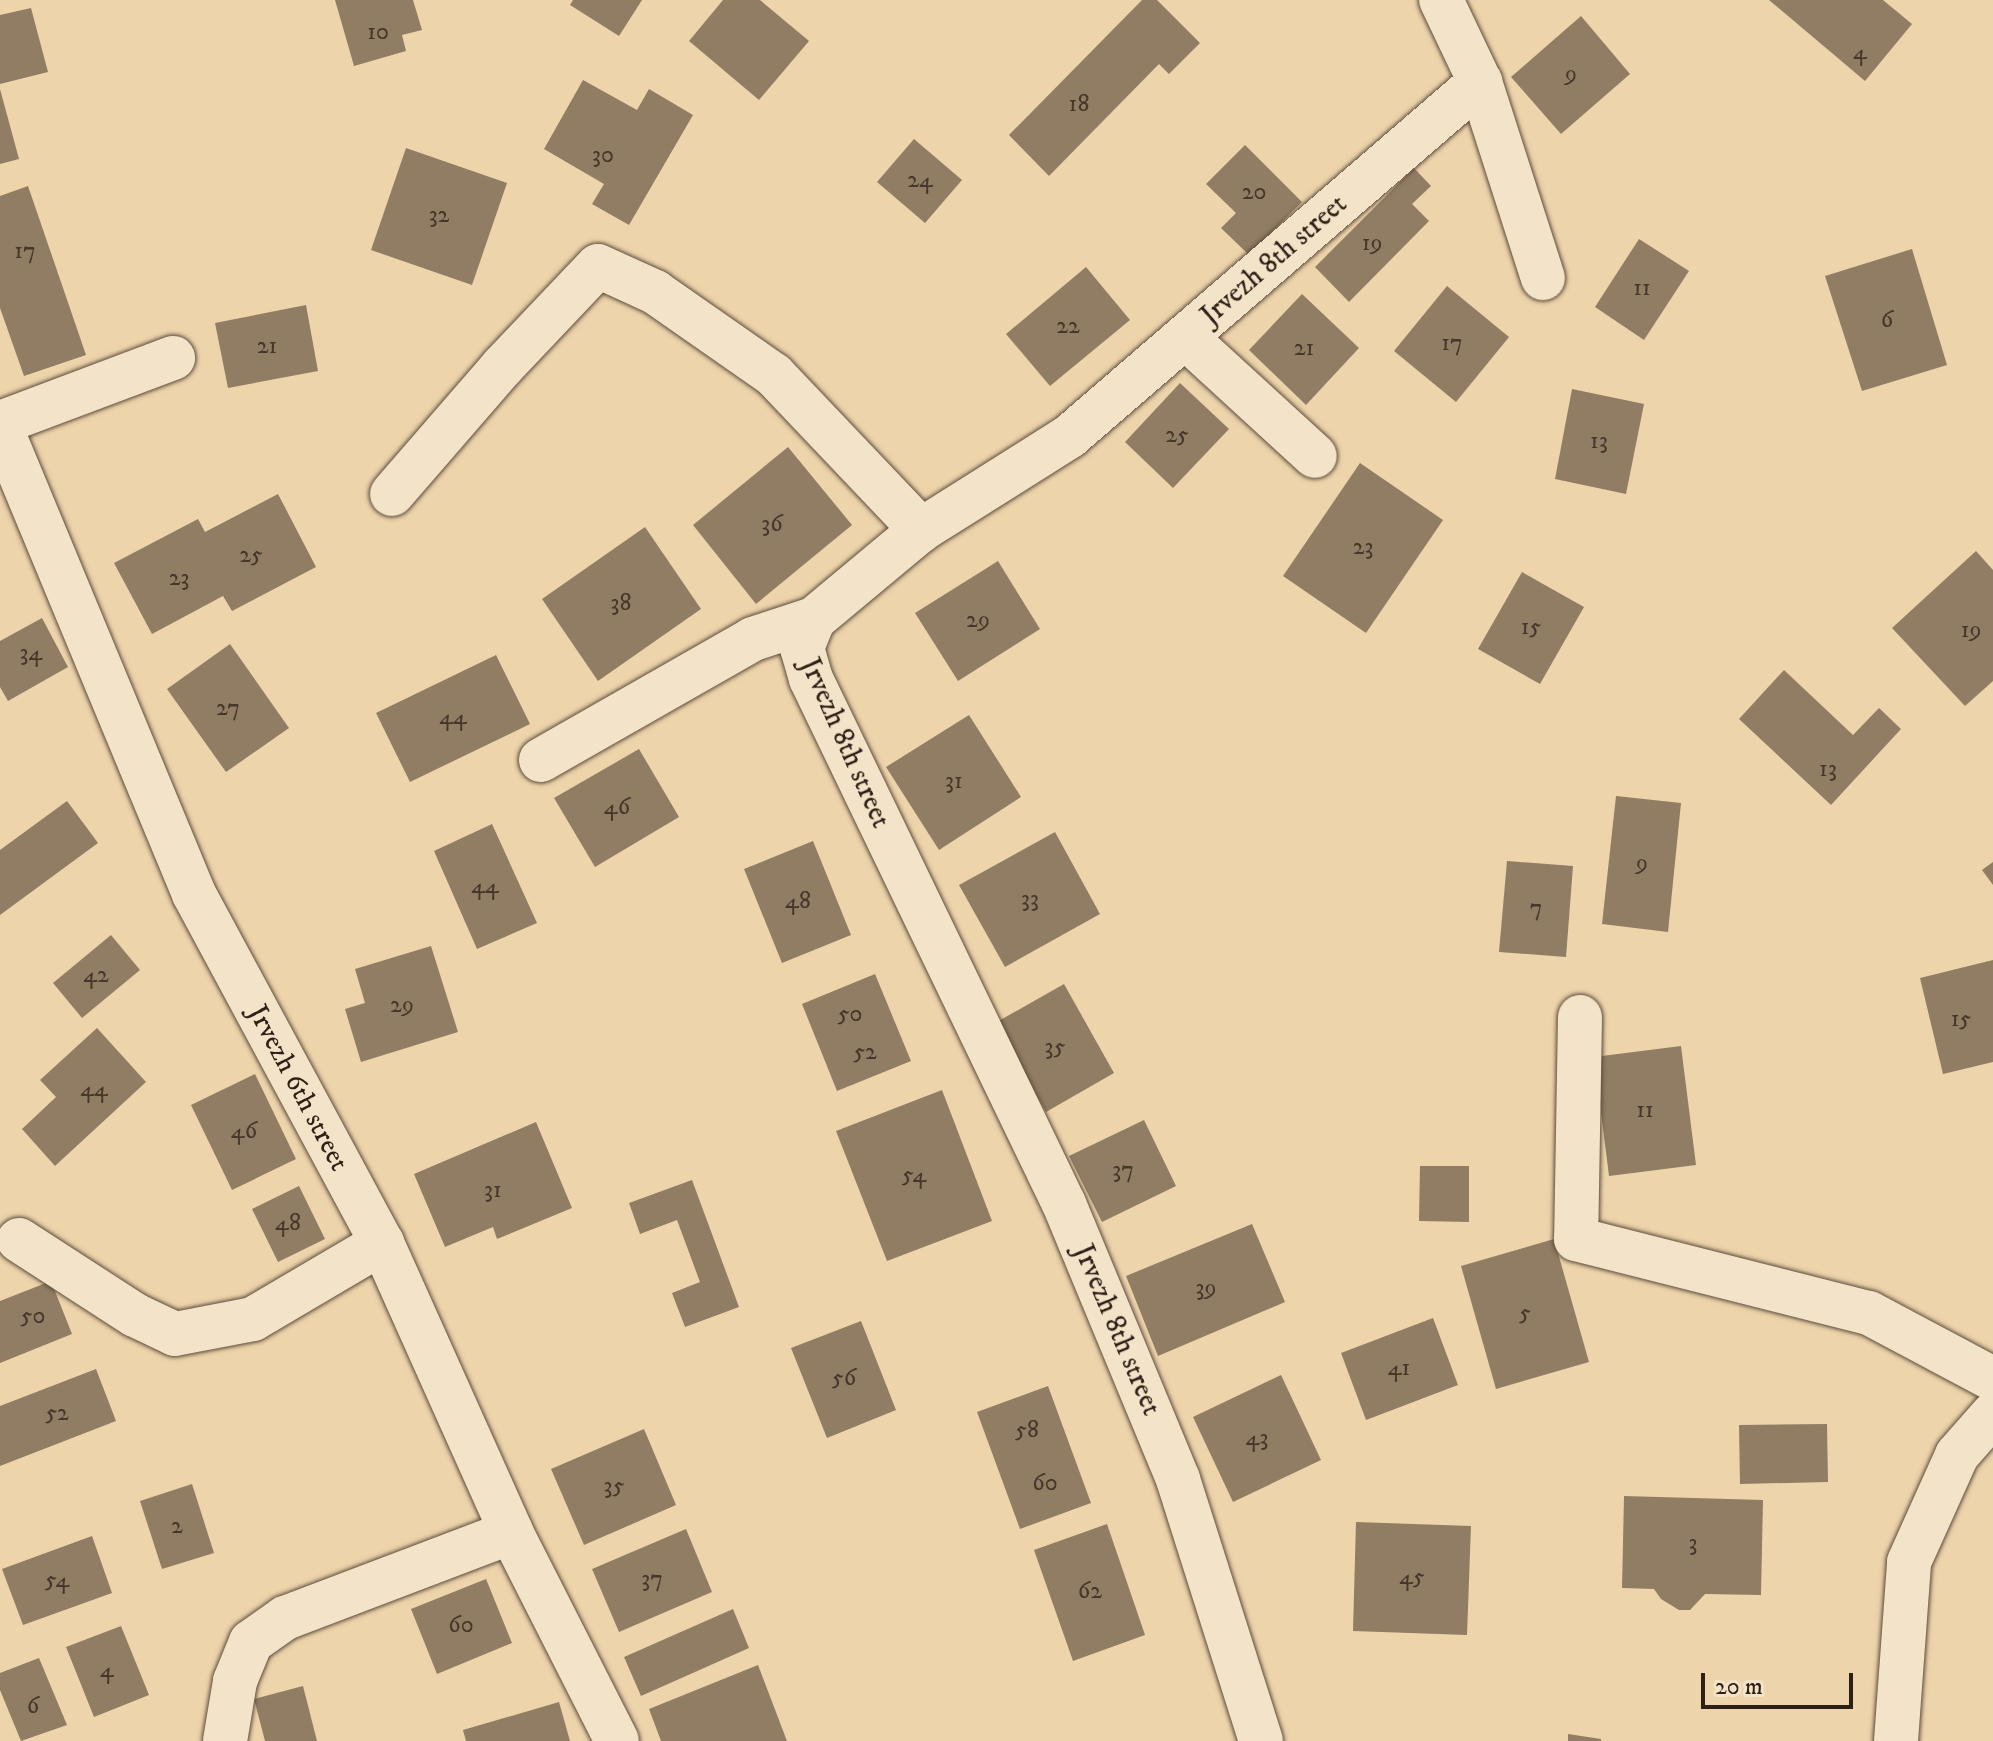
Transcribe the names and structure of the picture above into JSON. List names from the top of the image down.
{
  "streets": {
    "street": ["Jrvezh 8th street", "Jrvezh 6th street"]
  },
  "house_numbers": [
    "10",
    "4",
    "9",
    "18",
    "30",
    "24",
    "20",
    "32",
    "19",
    "17",
    "11",
    "6",
    "22",
    "17",
    "21",
    "21",
    "25",
    "13",
    "36",
    "23",
    "25",
    "23",
    "38",
    "29",
    "15",
    "19",
    "34",
    "27",
    "44",
    "13",
    "31",
    "46",
    "9",
    "44",
    "33",
    "48",
    "7",
    "42",
    "29",
    "50",
    "15",
    "35",
    "52",
    "44",
    "11",
    "46",
    "37",
    "54",
    "31",
    "48",
    "39",
    "5",
    "50",
    "41",
    "56",
    "52",
    "58",
    "43",
    "60",
    "35",
    "2",
    "3",
    "45",
    "37",
    "54",
    "62",
    "60",
    "4",
    "6"
  ],
  "scale_bar": "20 m"
}
